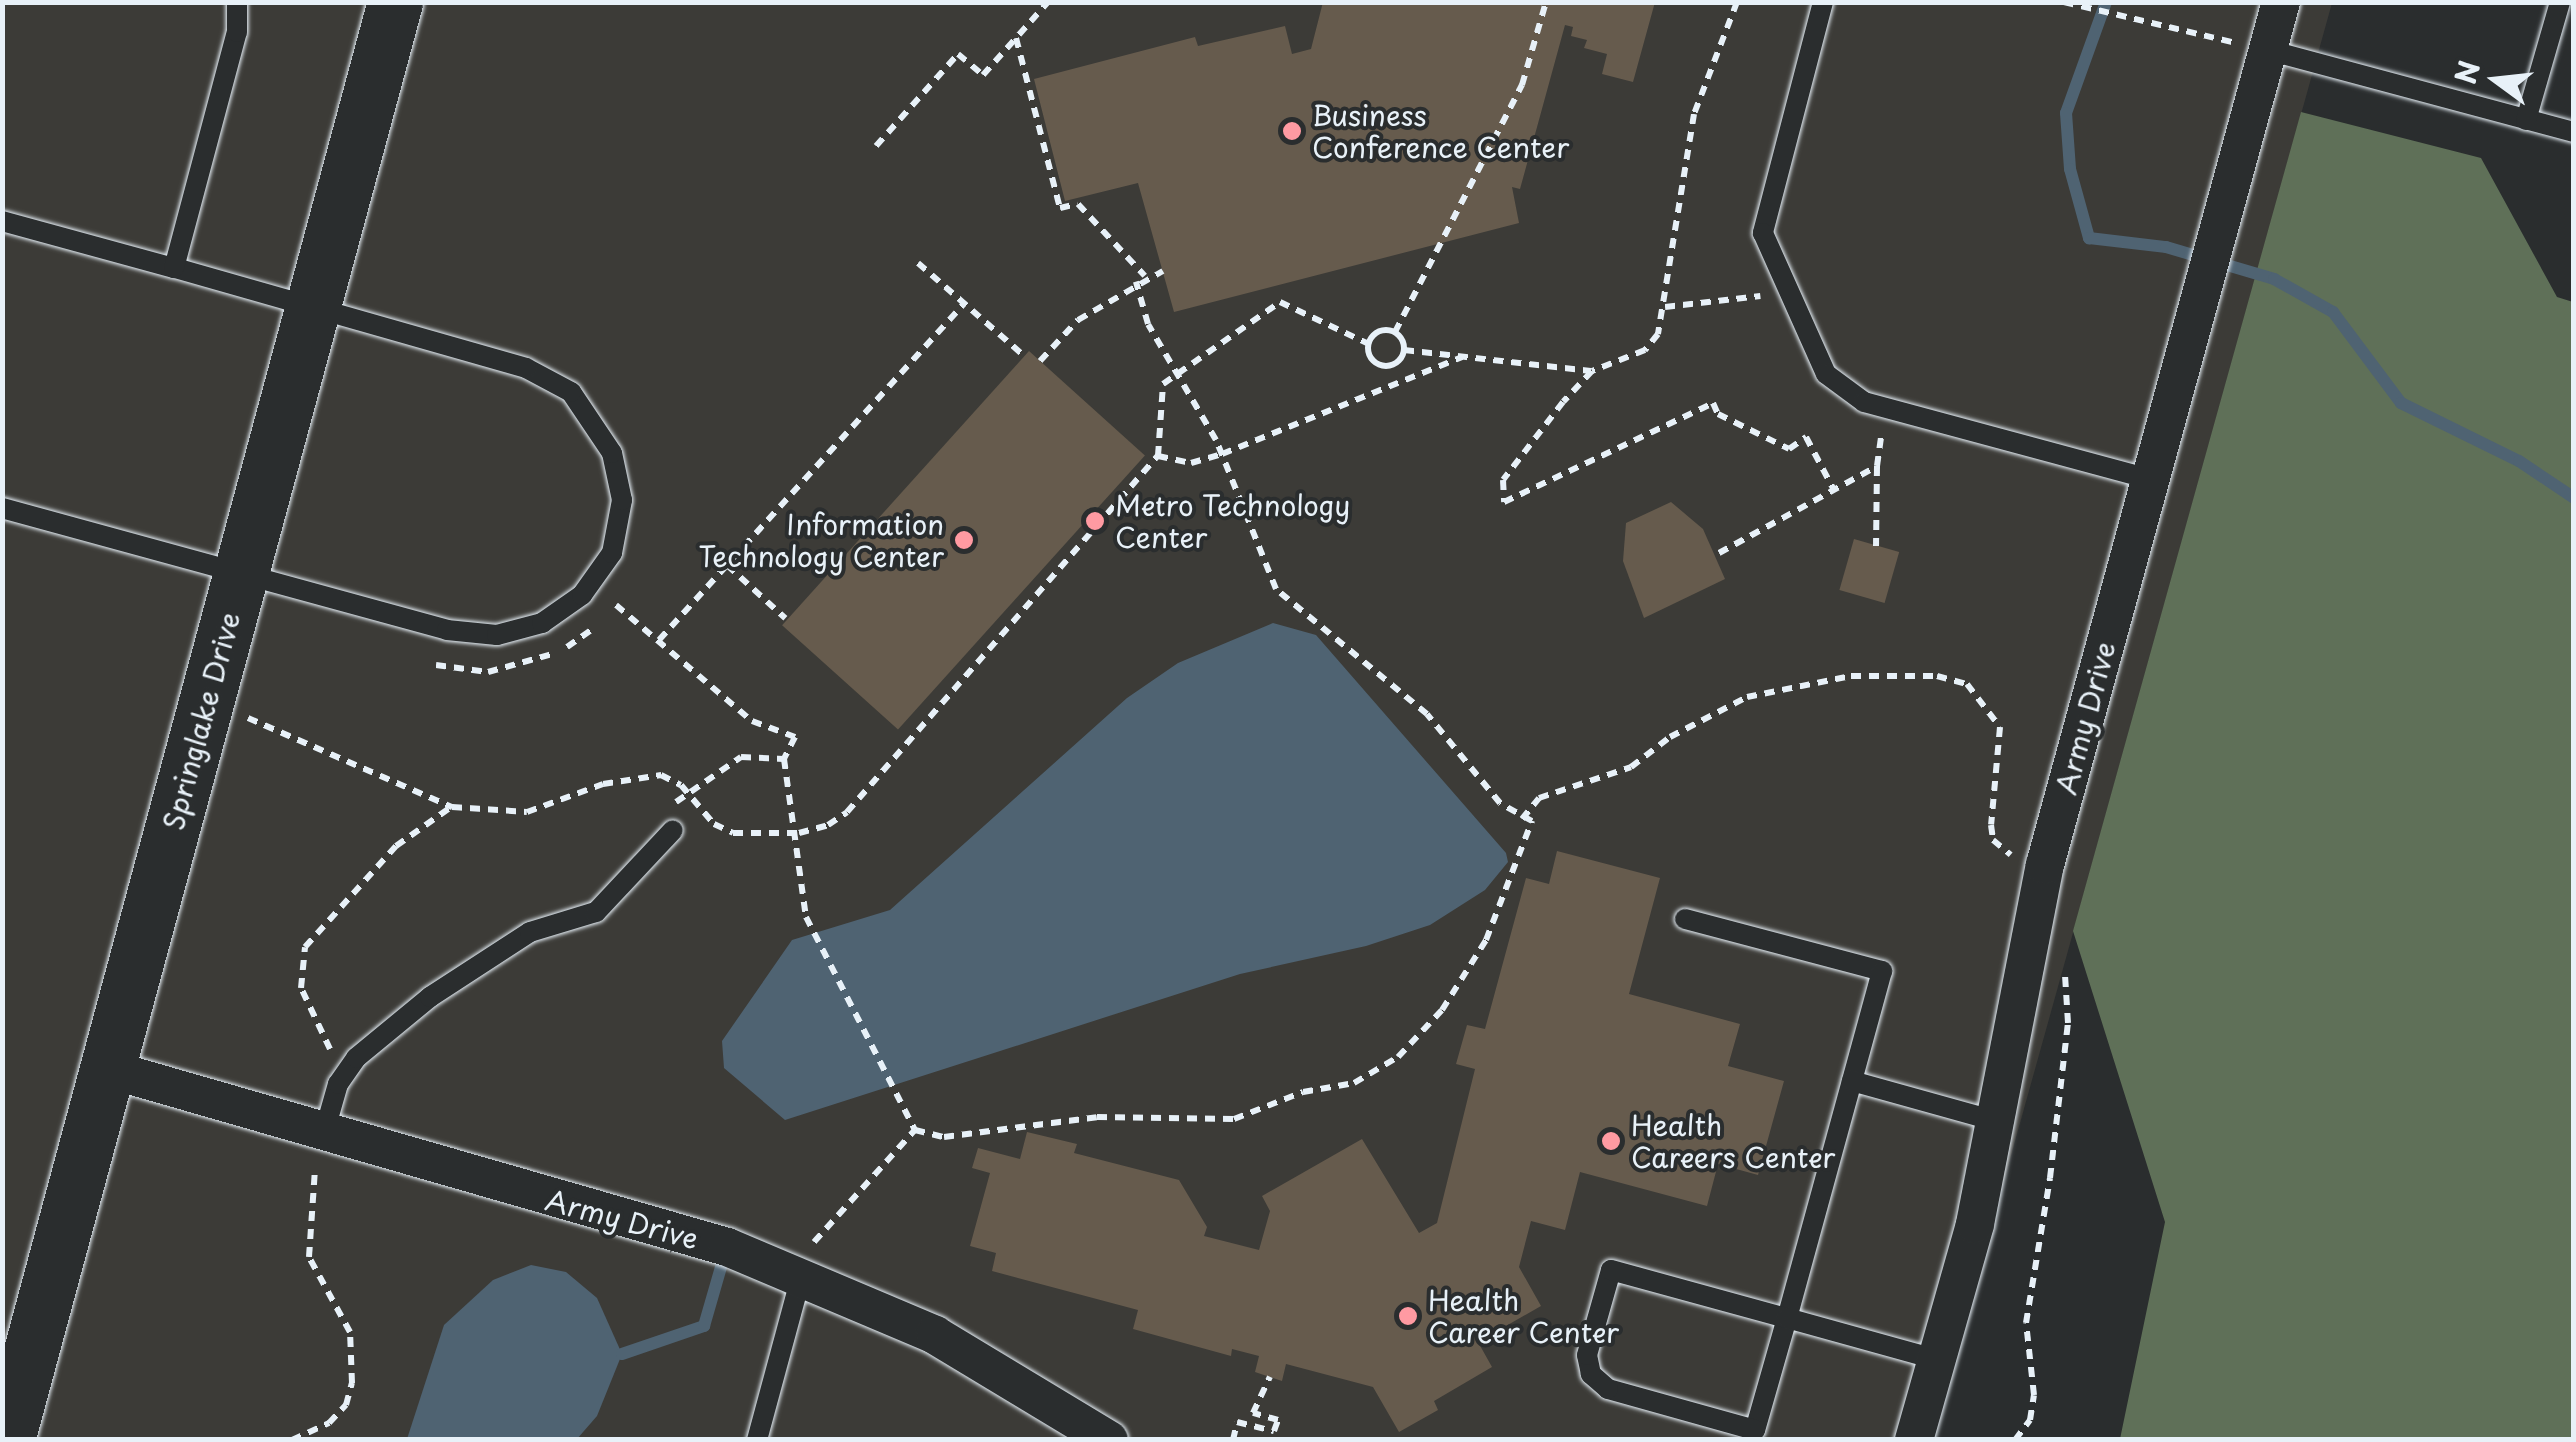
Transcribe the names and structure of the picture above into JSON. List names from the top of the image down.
{
  "streets": {
    "street": ["Army Drive", "Springlake Drive"]
  },
  "crossings": [
    ["Army Drive", "Springlake Drive"]
  ],
  "places": [
    "Business Conference Center",
    "Metro Technology Center",
    "Information Technology Center",
    "Health Careers Center",
    "Health Career Center"
  ],
  "north": "left"
}
